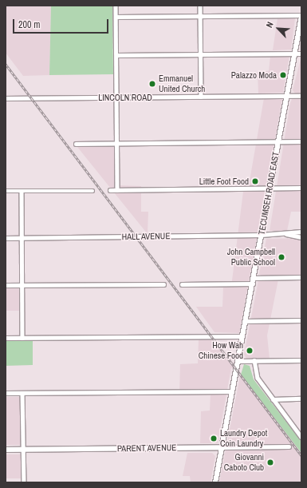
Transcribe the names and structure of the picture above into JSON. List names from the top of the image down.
{
  "streets": {
    "main road": ["TECUMSEH ROAD EAST", "PARENT AVENUE"],
    "street": ["LINCOLN ROAD", "HALL AVENUE"]
  },
  "crossings": [
    ["LINCOLN ROAD", "TECUMSEH ROAD EAST"],
    ["TECUMSEH ROAD EAST", "HALL AVENUE"],
    ["TECUMSEH ROAD EAST", "PARENT AVENUE"]
  ],
  "places": [
    "Palazzo Moda",
    "Emmanuel United Church",
    "Little Foot Food",
    "John Campbell Public School",
    "How Wah Chinese Food",
    "Laundry Depot Coin Laundry",
    "Giovanni Caboto Club"
  ],
  "scale_bar": "200 m",
  "north": "top left"
}
